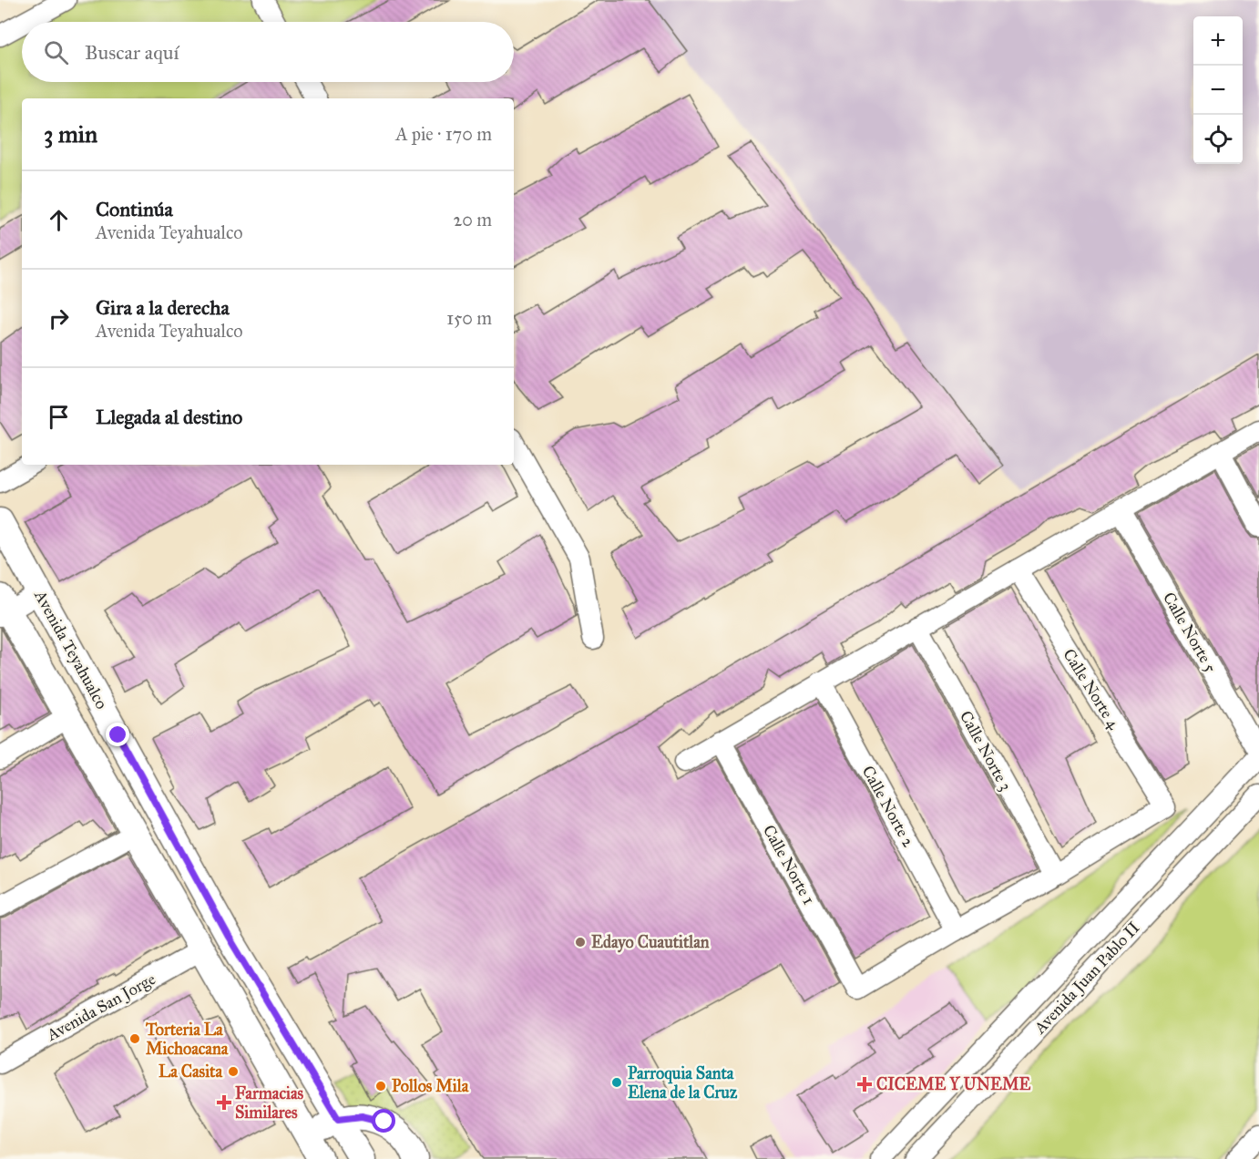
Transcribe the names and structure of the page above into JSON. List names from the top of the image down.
{
  "streets": {
    "main road": ["Avenida Teyahualco"],
    "street": [
      "Calle Norte 5",
      "Calle Norte 4",
      "Calle Norte 3",
      "Calle Norte 2",
      "Calle Norte 1",
      "Avenida Juan Pablo II",
      "Avenida San Jorge"
    ]
  },
  "crossings": [
    ["Calle Norte 4", "Calle Norte 3"],
    ["Calle Norte 2", "Calle Norte 1"]
  ],
  "places": {
    "other": [
      "Edayo Cuautitlan",
      "Torteria La Michoacana",
      "La Casita",
      "Parroquia Santa Elena de la Cruz",
      "Pollos Mila"
    ],
    "health": ["CICEME Y UNEME", "Farmacias Similares"]
  },
  "page": {
    "map_buttons": ["+", "−"],
    "search": "Buscar aquí",
    "heading": ["3 min", "A pie · 170 m"],
    "list": [
      ["Continúa", "Avenida Teyahualco", "20 m"],
      ["Gira a la derecha", "Avenida Teyahualco", "150 m"],
      "Llegada al destino"
    ]
  }
}
